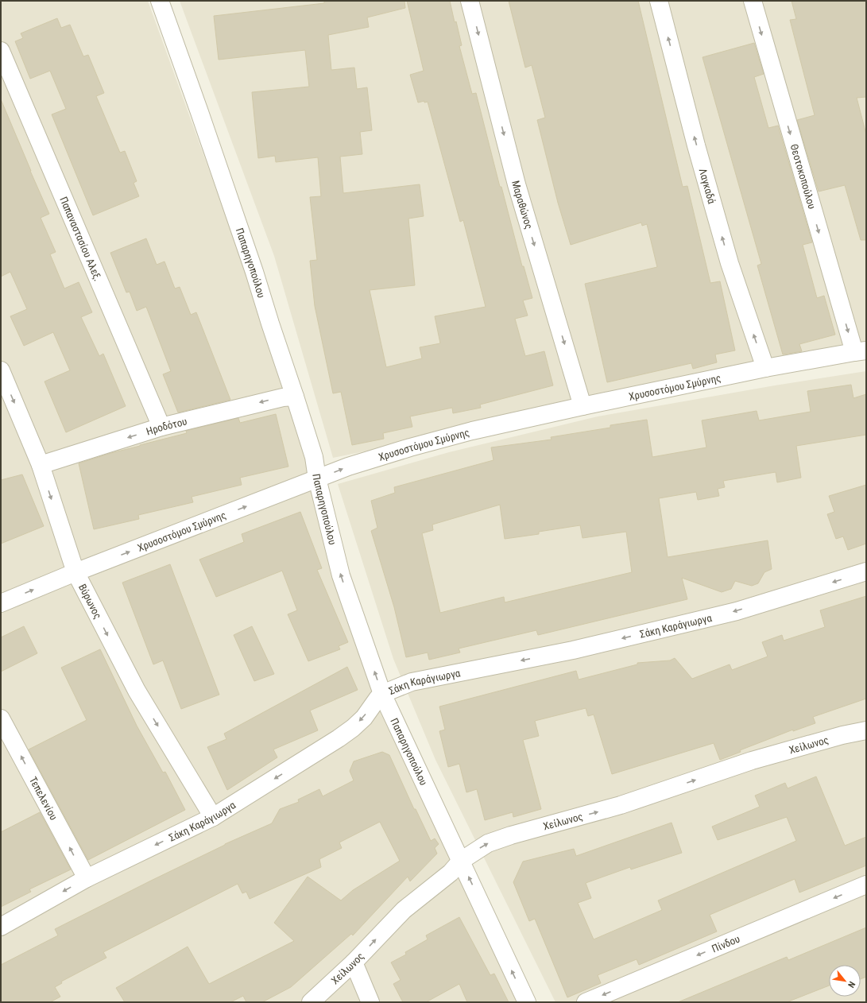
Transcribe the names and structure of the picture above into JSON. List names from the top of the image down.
{
  "streets": {
    "street": [
      "Θεοτοκοπούλου",
      "Λαγκαδά",
      "Μαραθώνος",
      "Παπαναστασίου Αλεξ.",
      "Παπαρηγοπούλου",
      "Χρυσοστόμου Σμύρνης",
      "Ηροδότου",
      "Βύρωνος",
      "Σάκη Καράγιωργα",
      "Χείλωνος",
      "Τεπελενίου",
      "Πίνδου"
    ]
  },
  "crossings": [
    ["Θεοτοκοπούλου", "Χρυσοστόμου Σμύρνης"],
    ["Λαγκαδά", "Χρυσοστόμου Σμύρνης"],
    ["Μαραθώνος", "Χρυσοστόμου Σμύρνης"],
    ["Παπαναστασίου Αλεξ.", "Ηροδότου"],
    ["Παπαρηγοπούλου", "Χρυσοστόμου Σμύρνης"],
    ["Παπαρηγοπούλου", "Ηροδότου"],
    ["Παπαρηγοπούλου", "Σάκη Καράγιωργα"],
    ["Παπαρηγοπούλου", "Χείλωνος"],
    ["Χρυσοστόμου Σμύρνης", "Βύρωνος"],
    ["Ηροδότου", "Βύρωνος"],
    ["Βύρωνος", "Σάκη Καράγιωργα"],
    ["Σάκη Καράγιωργα", "Τεπελενίου"]
  ],
  "one_way": [
    "Θεοτοκοπούλου",
    "Λαγκαδά",
    "Μαραθώνος",
    "Παπαρηγοπούλου",
    "Χρυσοστόμου Σμύρνης",
    "Ηροδότου",
    "Βύρωνος",
    "Σάκη Καράγιωργα",
    "Χείλωνος",
    "Τεπελενίου",
    "Πίνδου"
  ],
  "north": "bottom right"
}
